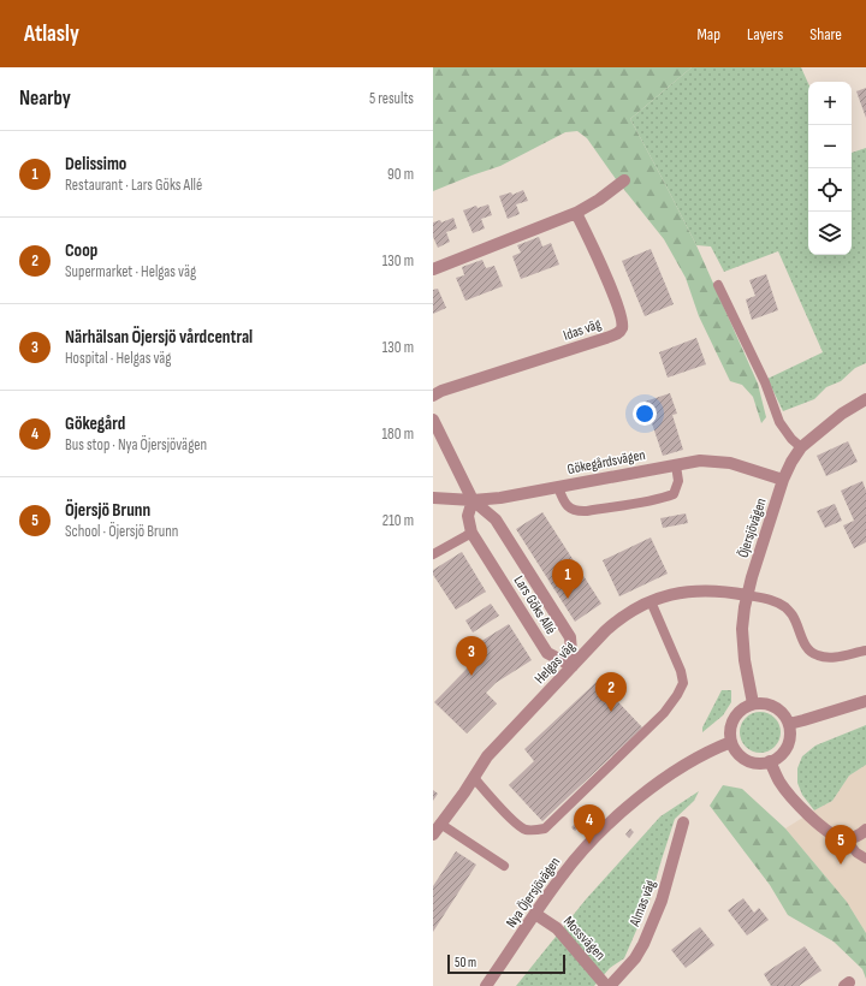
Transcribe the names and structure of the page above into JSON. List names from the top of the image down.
{
  "streets": {
    "street": [
      "Idas väg",
      "Gökegårdsvägen",
      "Öjersjövägen",
      "Lars Göks Allé",
      "Helgas väg",
      "Nya Öjersjövägen",
      "Almas väg",
      "Mossvägen"
    ]
  },
  "crossings": [
    ["Gökegårdsvägen", "Öjersjövägen"],
    ["Gökegårdsvägen", "Lars Göks Allé"],
    ["Öjersjövägen", "Helgas väg"],
    ["Öjersjövägen", "Nya Öjersjövägen"],
    ["Lars Göks Allé", "Helgas väg"],
    ["Nya Öjersjövägen", "Mossvägen"]
  ],
  "scale_bar": "50 m",
  "page": {
    "header": "Atlasly",
    "nav": ["Map", "Layers", "Share"],
    "heading": ["Nearby", "5 results"],
    "map_buttons": ["+", "−"],
    "list": [
      {
        "mark": "1",
        "name": "Delissimo",
        "note": "Restaurant · Lars Göks Allé",
        "value": "90 m"
      },
      {
        "mark": "2",
        "name": "Coop",
        "note": "Supermarket · Helgas väg",
        "value": "130 m"
      },
      {
        "mark": "3",
        "name": "Närhälsan Öjersjö vårdcentral",
        "note": "Hospital · Helgas väg",
        "value": "130 m"
      },
      {
        "mark": "4",
        "name": "Gökegård",
        "note": "Bus stop · Nya Öjersjövägen",
        "value": "180 m"
      },
      {
        "mark": "5",
        "name": "Öjersjö Brunn",
        "note": "School · Öjersjö Brunn",
        "value": "210 m"
      }
    ],
    "pins": [
      "1",
      "3",
      "2",
      "4",
      "5"
    ],
    "scale": "50 m"
  }
}
